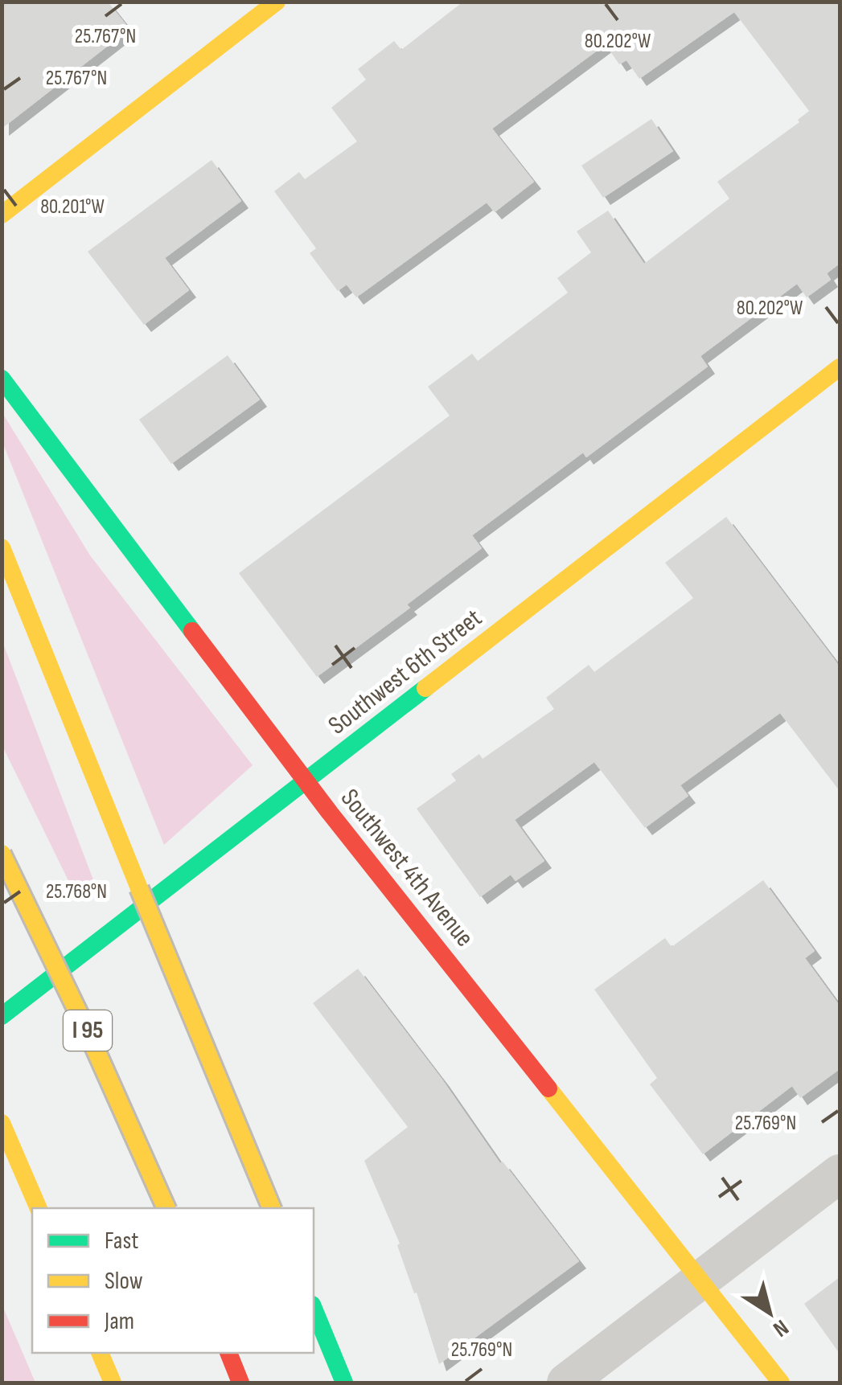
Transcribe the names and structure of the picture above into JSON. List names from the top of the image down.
{
  "streets": {
    "main road": ["Southwest 6th Street", "Southwest 4th Avenue", "I 95"]
  },
  "crossings": [
    ["Southwest 6th Street", "Southwest 4th Avenue"]
  ],
  "legend": ["Fast", "Slow", "Jam"],
  "north": "bottom right",
  "coordinates": [
    "25.767°N",
    "80.202°W",
    "80.201°W",
    "25.768°N",
    "25.769°N"
  ]
}
